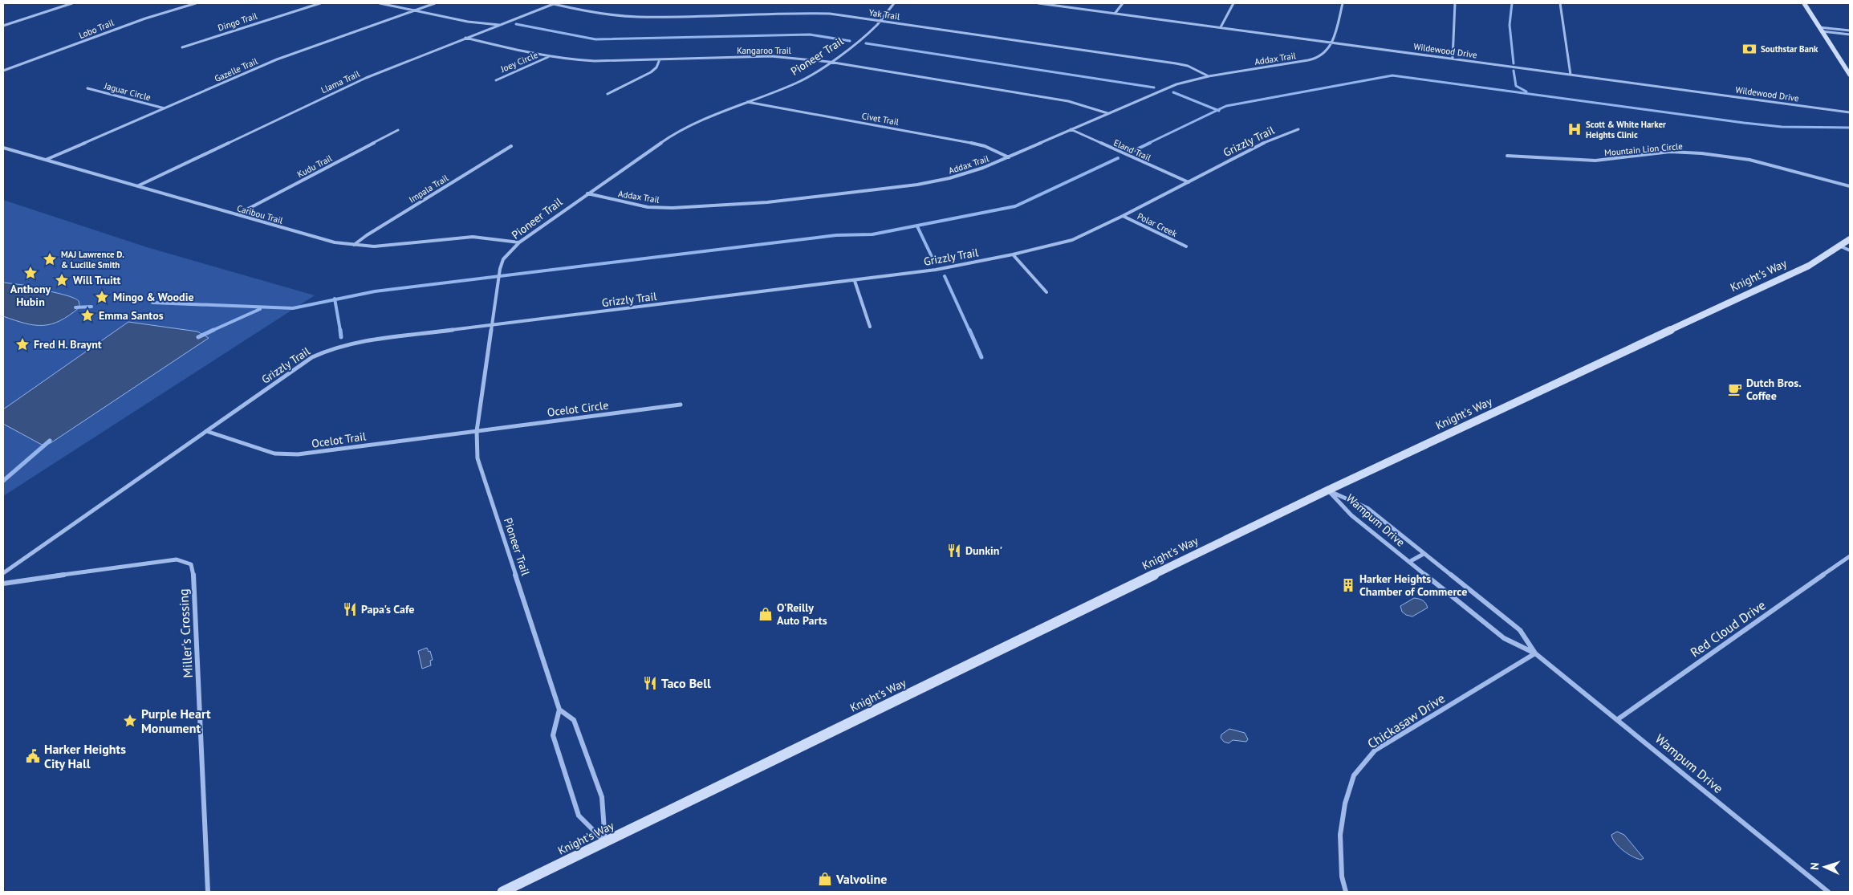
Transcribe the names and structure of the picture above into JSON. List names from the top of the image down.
{
  "streets": {
    "main road": ["Knight's Way"],
    "street": [
      "Yak Trail",
      "Dingo Trail",
      "Lobo Trail",
      "Kangaroo Trail",
      "Wildewood Drive",
      "Pioneer Trail",
      "Addax Trail",
      "Joey Circle",
      "Gazelle Trail",
      "Llama Trail",
      "Jaguar Circle",
      "Civet Trail",
      "Grizzly Trail",
      "Mountain Lion Circle",
      "Eland Trail",
      "Kudu Trail",
      "Impala Trail",
      "Caribou Trail",
      "Polar Creek",
      "Ocelot Circle",
      "Ocelot Trail",
      "Wampum Drive",
      "Red Cloud Drive",
      "Miller's Crossing",
      "Chickasaw Drive"
    ]
  },
  "crossings": [
    ["Yak Trail", "Pioneer Trail"],
    ["Yak Trail", "Addax Trail"],
    ["Yak Trail", "Llama Trail"],
    ["Kangaroo Trail", "Pioneer Trail"],
    ["Kangaroo Trail", "Addax Trail"],
    ["Kangaroo Trail", "Joey Circle"],
    ["Kangaroo Trail", "Llama Trail"],
    ["Wildewood Drive", "Addax Trail"],
    ["Pioneer Trail", "Addax Trail"],
    ["Pioneer Trail", "Civet Trail"],
    ["Pioneer Trail", "Grizzly Trail"],
    ["Pioneer Trail", "Caribou Trail"],
    ["Pioneer Trail", "Ocelot Circle"],
    ["Pioneer Trail", "Ocelot Trail"],
    ["Addax Trail", "Civet Trail"],
    ["Addax Trail", "Eland Trail"],
    ["Gazelle Trail", "Jaguar Circle"],
    ["Gazelle Trail", "Caribou Trail"],
    ["Llama Trail", "Caribou Trail"],
    ["Grizzly Trail", "Eland Trail"],
    ["Grizzly Trail", "Polar Creek"],
    ["Grizzly Trail", "Ocelot Trail"],
    ["Kudu Trail", "Caribou Trail"],
    ["Impala Trail", "Caribou Trail"],
    ["Knight's Way", "Wampum Drive"],
    ["Ocelot Circle", "Ocelot Trail"],
    ["Wampum Drive", "Red Cloud Drive"],
    ["Wampum Drive", "Chickasaw Drive"]
  ],
  "places": {
    "bank": ["Southstar Bank"],
    "hospital": ["Scott & White Harker Heights Clinic"],
    "place": [
      "MAJ Lawrence D. & Lucille Smith",
      "Anthony Hubin",
      "Will Truitt",
      "Mingo & Woodie",
      "Emma Santos",
      "Fred H. Braynt",
      "Purple Heart Monument"
    ],
    "cafe": ["Dutch Bros. Coffee"],
    "restaurant": ["Dunkin'", "Papa's Cafe", "Taco Bell"],
    "building": ["Harker Heights Chamber of Commerce"],
    "shop": ["O'Reilly Auto Parts", "Valvoline"],
    "public building": ["Harker Heights City Hall"]
  },
  "north": "left"
}
